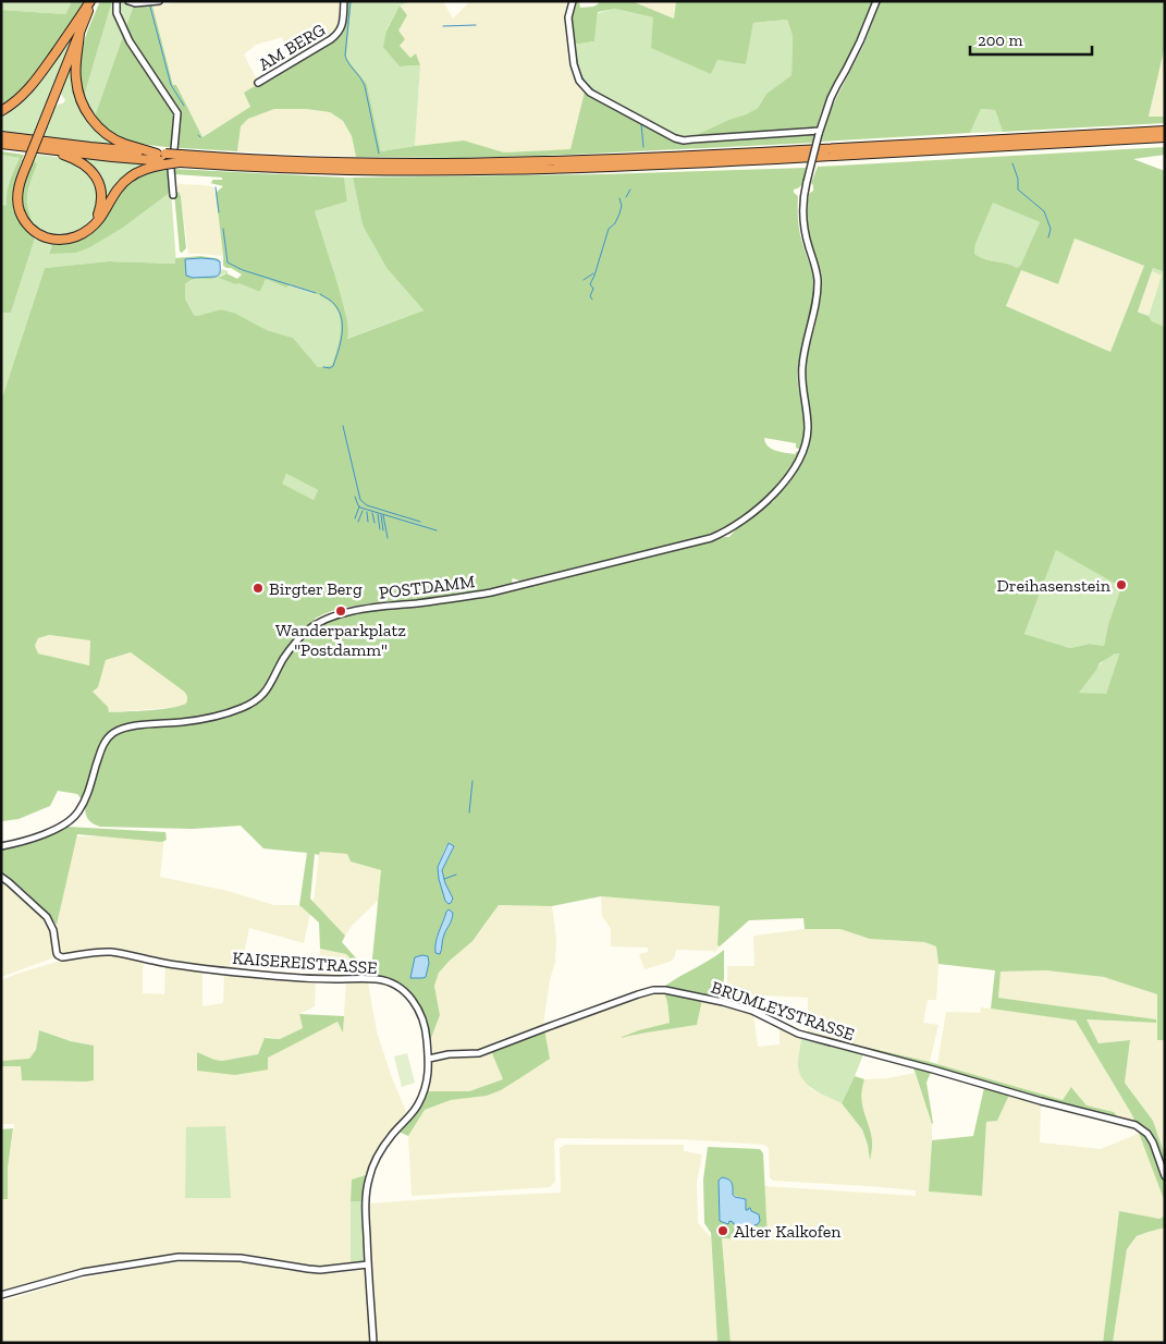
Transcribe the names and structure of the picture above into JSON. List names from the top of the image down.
{
  "streets": {
    "street": [
      "AM BERG",
      "POSTDAMM",
      "KAISEREISTRASSE",
      "BRUMLEYSTRASSE"
    ]
  },
  "crossings": [
    ["KAISEREISTRASSE", "BRUMLEYSTRASSE"]
  ],
  "places": [
    "Dreihasenstein",
    "Birgter Berg",
    "Wanderparkplatz \"Postdamm\"",
    "Alter Kalkofen"
  ],
  "scale_bar": "200 m"
}
